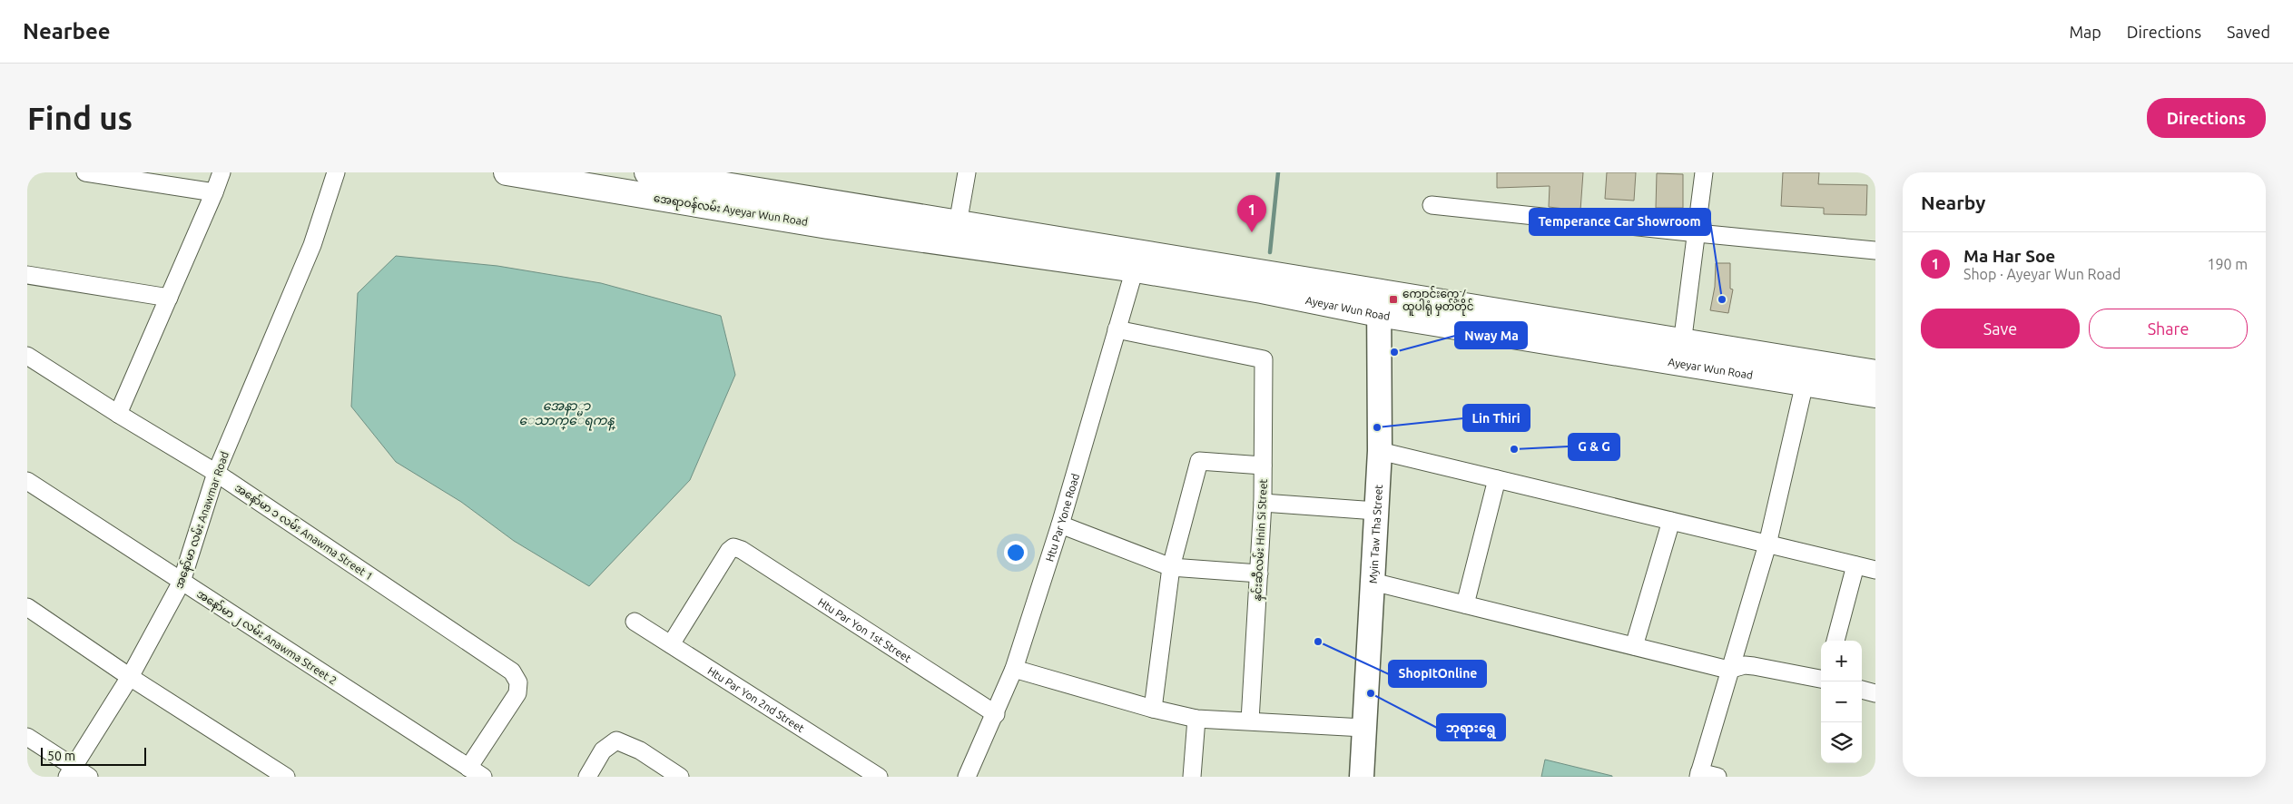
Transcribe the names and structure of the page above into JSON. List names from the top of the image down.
{
  "streets": {
    "main road": ["အေရာဝန်လမ်း Ayeyar Wun Road", "Ayeyar Wun Road", "Myin Taw Tha Street"],
    "street": [
      "Htu Par Yone Road",
      "အနော်မာ လမ်း Anawmar Road",
      "အနော်မာ ၁ လမ်း Anawma Street 1",
      "နှင်းဆီလမ်း Hnin Si Street",
      "Htu Par Yon 1st Street",
      "အနော်မာ ၂ လမ်း Anawma Street 2",
      "Htu Par Yon 2nd Street"
    ]
  },
  "crossings": [
    ["အေရာဝန်လမ်း Ayeyar Wun Road", "Ayeyar Wun Road"],
    ["Ayeyar Wun Road", "Htu Par Yone Road"],
    ["Ayeyar Wun Road", "Myin Taw Tha Street"],
    ["Htu Par Yone Road", "နှင်းဆီလမ်း Hnin Si Street"],
    ["Htu Par Yone Road", "Htu Par Yon 1st Street"],
    ["အနော်မာ လမ်း Anawmar Road", "အနော်မာ ၁ လမ်း Anawma Street 1"],
    ["အနော်မာ လမ်း Anawmar Road", "အနော်မာ ၂ လမ်း Anawma Street 2"],
    ["အနော်မာ ၁ လမ်း Anawma Street 1", "အနော်မာ ၂ လမ်း Anawma Street 2"],
    ["Htu Par Yon 1st Street", "Htu Par Yon 2nd Street"]
  ],
  "water": ["အေနာ္မာ ေသာက္ေရကန္"],
  "places": {
    "transit": ["ကျောင်းကွေ့ / ထူပါရုံ မှတ်တိုင်"],
    "other": [
      "Temperance Car Showroom",
      "Nway Ma",
      "Lin Thiri",
      "G & G",
      "ShopItOnline",
      "ဘုရားရွေ"
    ]
  },
  "scale_bar": "50 m",
  "page": {
    "header": "Nearbee",
    "nav": ["Map", "Directions", "Saved"],
    "buttons": [
      "Directions",
      ["Save", "Share"]
    ],
    "title": "Find us",
    "heading": "Nearby",
    "pins": "1",
    "list": [
      {
        "mark": "1",
        "name": "Ma Har Soe",
        "note": "Shop · Ayeyar Wun Road",
        "value": "190 m"
      }
    ],
    "map_buttons": ["+", "−"],
    "scale": "50 m"
  }
}
